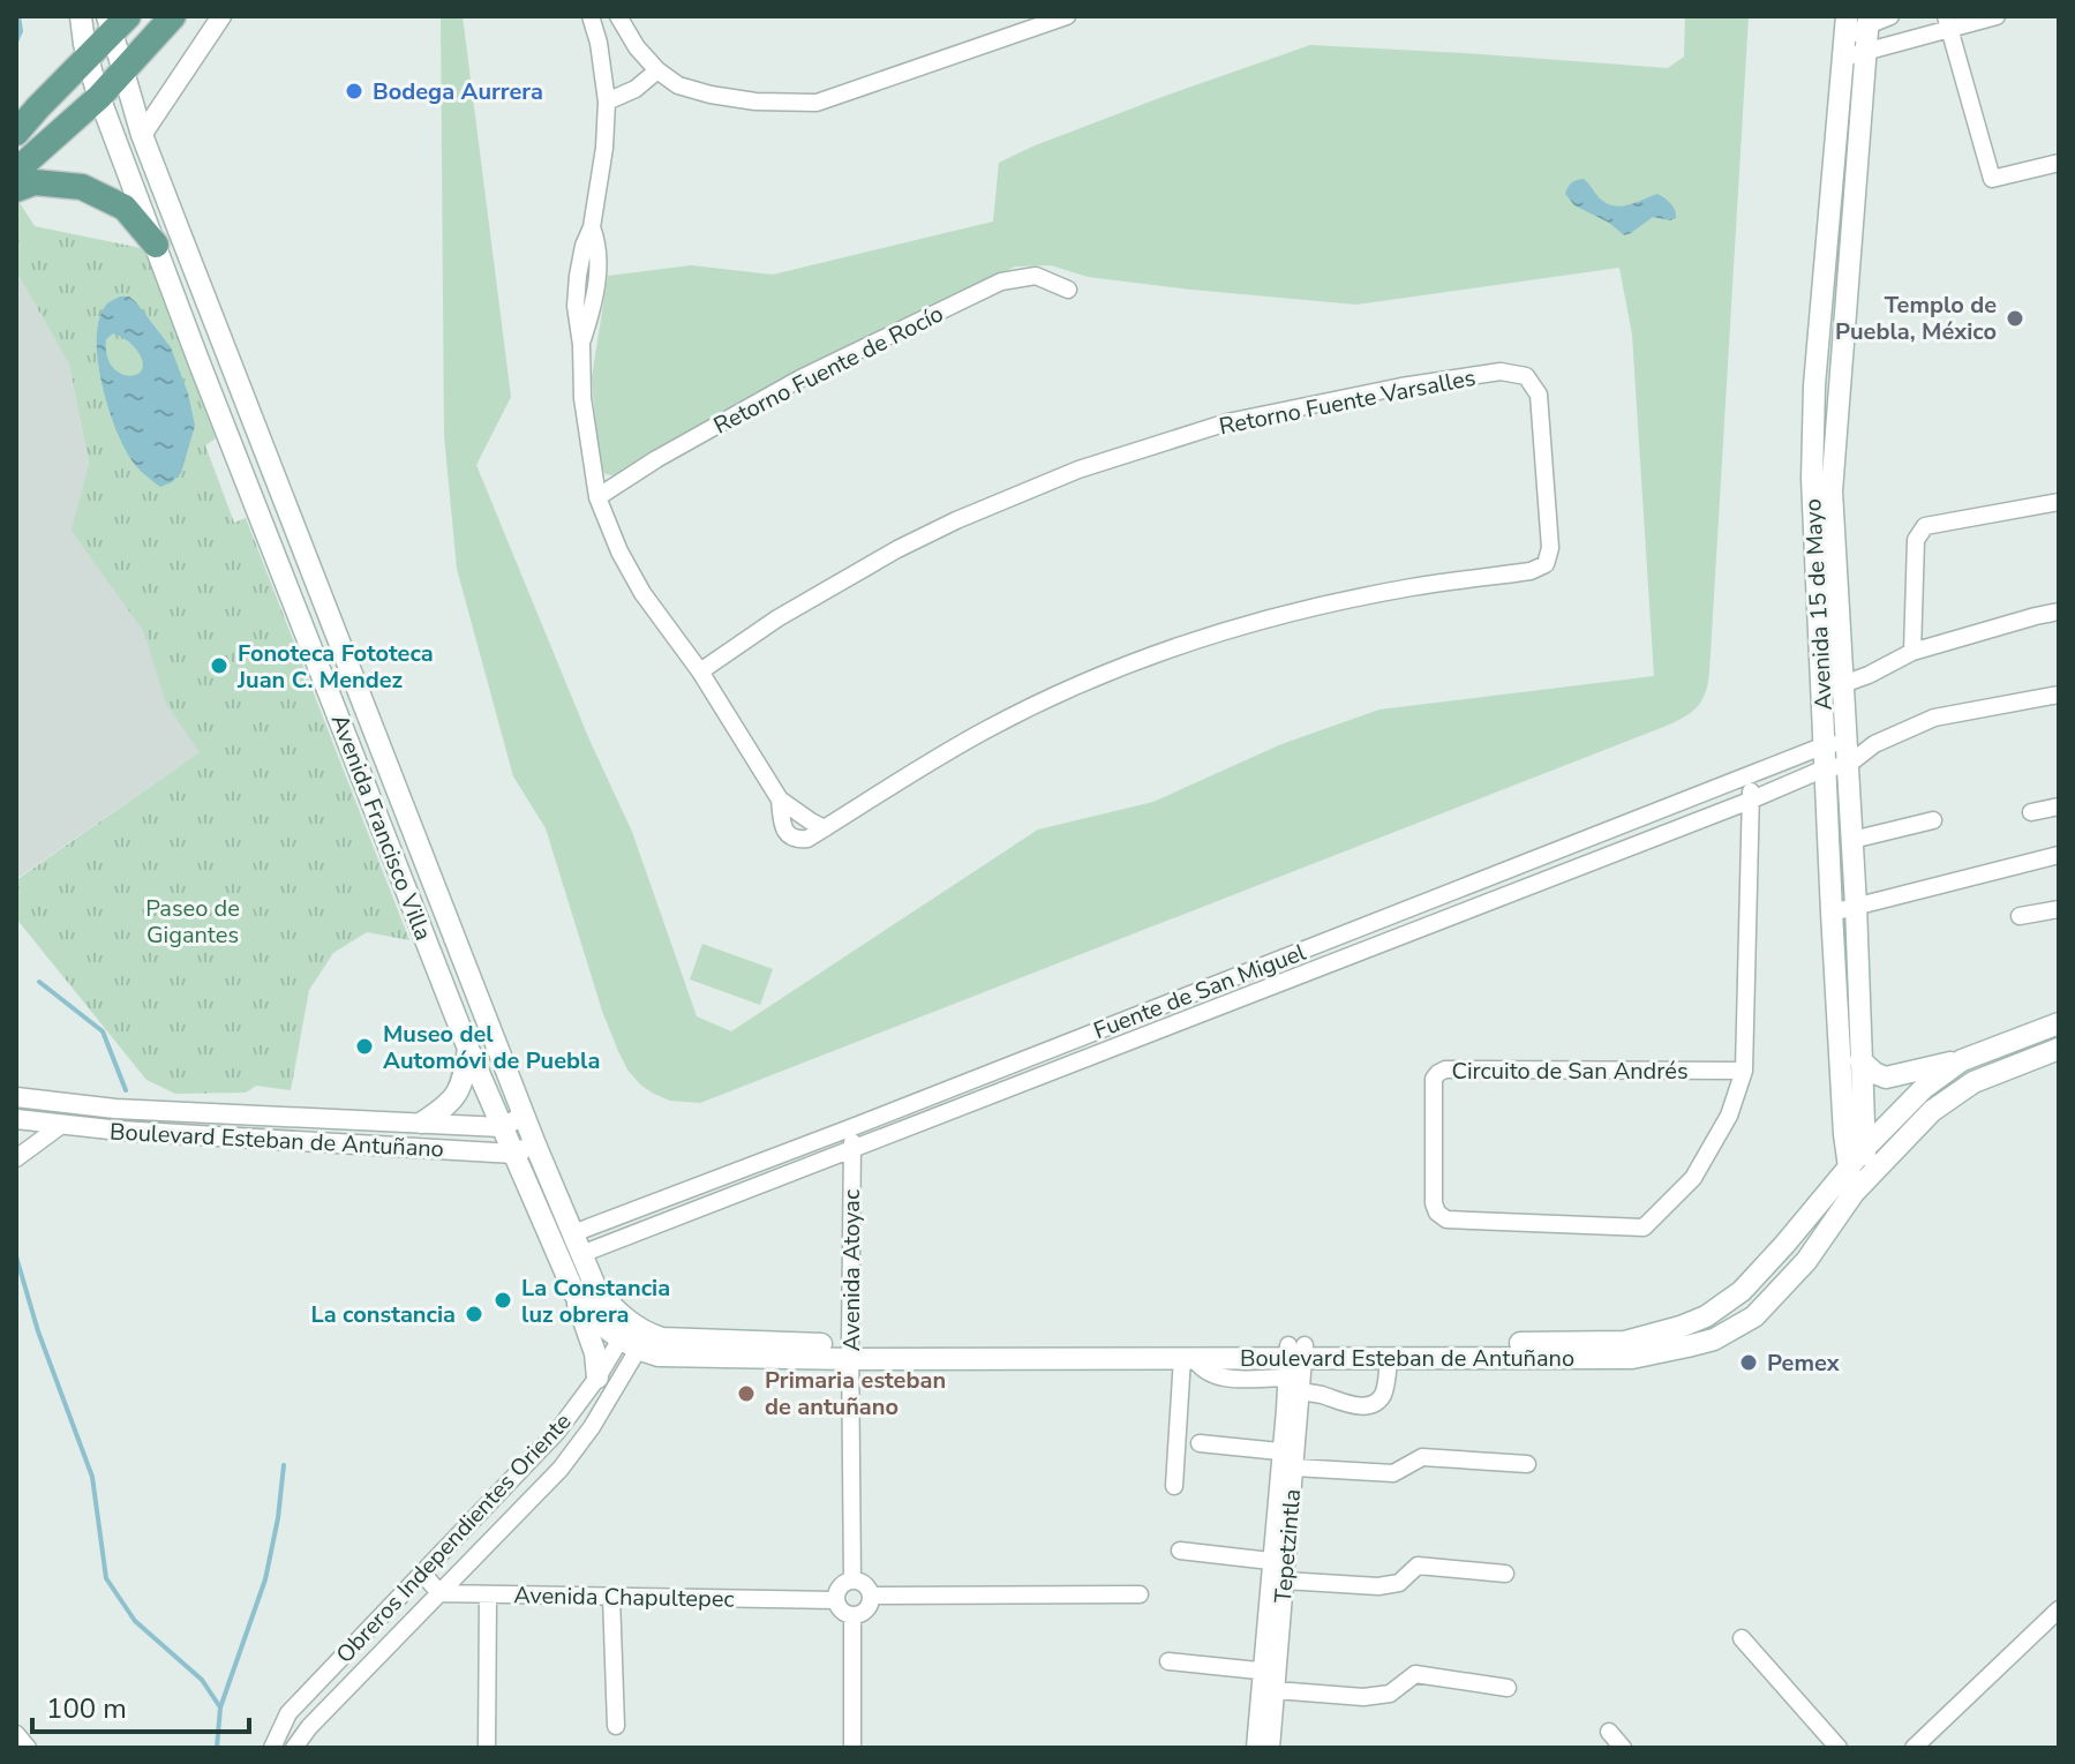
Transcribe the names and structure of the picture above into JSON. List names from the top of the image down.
{
  "streets": {
    "main road": ["Avenida 15 de Mayo", "Avenida Francisco Villa", "Boulevard Esteban de Antuñano"],
    "street": [
      "Retorno Fuente de Rocío",
      "Retorno Fuente Varsalles",
      "Fuente de San Miguel",
      "Circuito de San Andrés",
      "Avenida Atoyac",
      "Obreros Independientes Oriente",
      "Tepetzintla",
      "Avenida Chapultepec"
    ]
  },
  "crossings": [
    ["Avenida 15 de Mayo", "Fuente de San Miguel"],
    ["Avenida 15 de Mayo", "Boulevard Esteban de Antuñano"],
    ["Avenida Francisco Villa", "Fuente de San Miguel"],
    ["Avenida Francisco Villa", "Boulevard Esteban de Antuñano"],
    ["Avenida Francisco Villa", "Obreros Independientes Oriente"],
    ["Fuente de San Miguel", "Circuito de San Andrés"],
    ["Fuente de San Miguel", "Avenida Atoyac"],
    ["Boulevard Esteban de Antuñano", "Avenida Atoyac"],
    ["Boulevard Esteban de Antuñano", "Obreros Independientes Oriente"],
    ["Boulevard Esteban de Antuñano", "Tepetzintla"],
    ["Avenida Atoyac", "Avenida Chapultepec"],
    ["Obreros Independientes Oriente", "Avenida Chapultepec"]
  ],
  "parks": ["Paseo de Gigantes"],
  "places": [
    "Bodega Aurrera",
    "Templo de Puebla, México",
    "Fonoteca Fototeca Juan C. Mendez",
    "Museo del Automóvi de Puebla",
    "La Constancia luz obrera",
    "La constancia",
    "Pemex",
    "Primaria esteban de antuñano"
  ],
  "scale_bar": "100 m"
}
